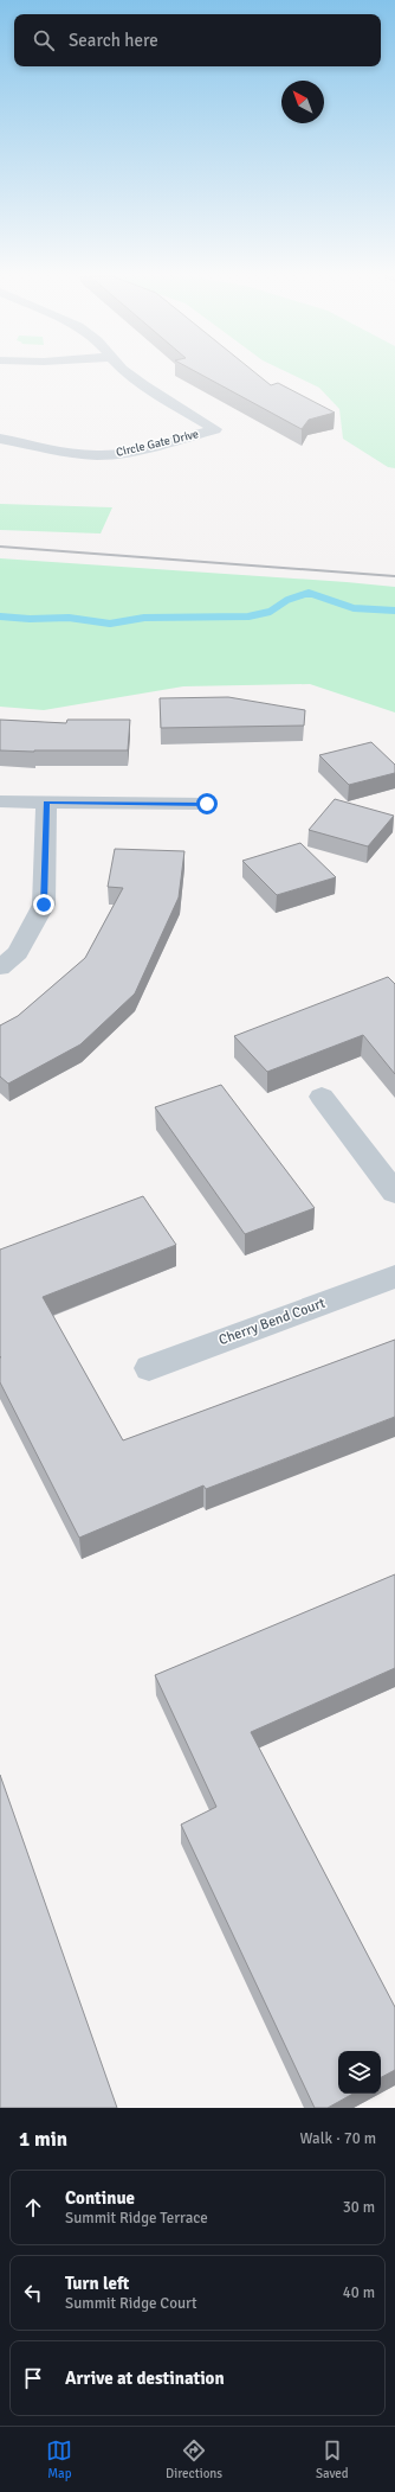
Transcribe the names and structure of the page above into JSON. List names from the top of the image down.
{
  "streets": {
    "street": ["Circle Gate Drive", "Cherry Bend Court"]
  },
  "north": "top left",
  "page": {
    "search": "Search here",
    "heading": ["1 min", "Walk · 70 m"],
    "list": [
      ["Continue", "Summit Ridge Terrace", "30 m"],
      ["Turn left", "Summit Ridge Court", "40 m"],
      "Arrive at destination"
    ],
    "nav": ["Map", "Directions", "Saved"]
  }
}
